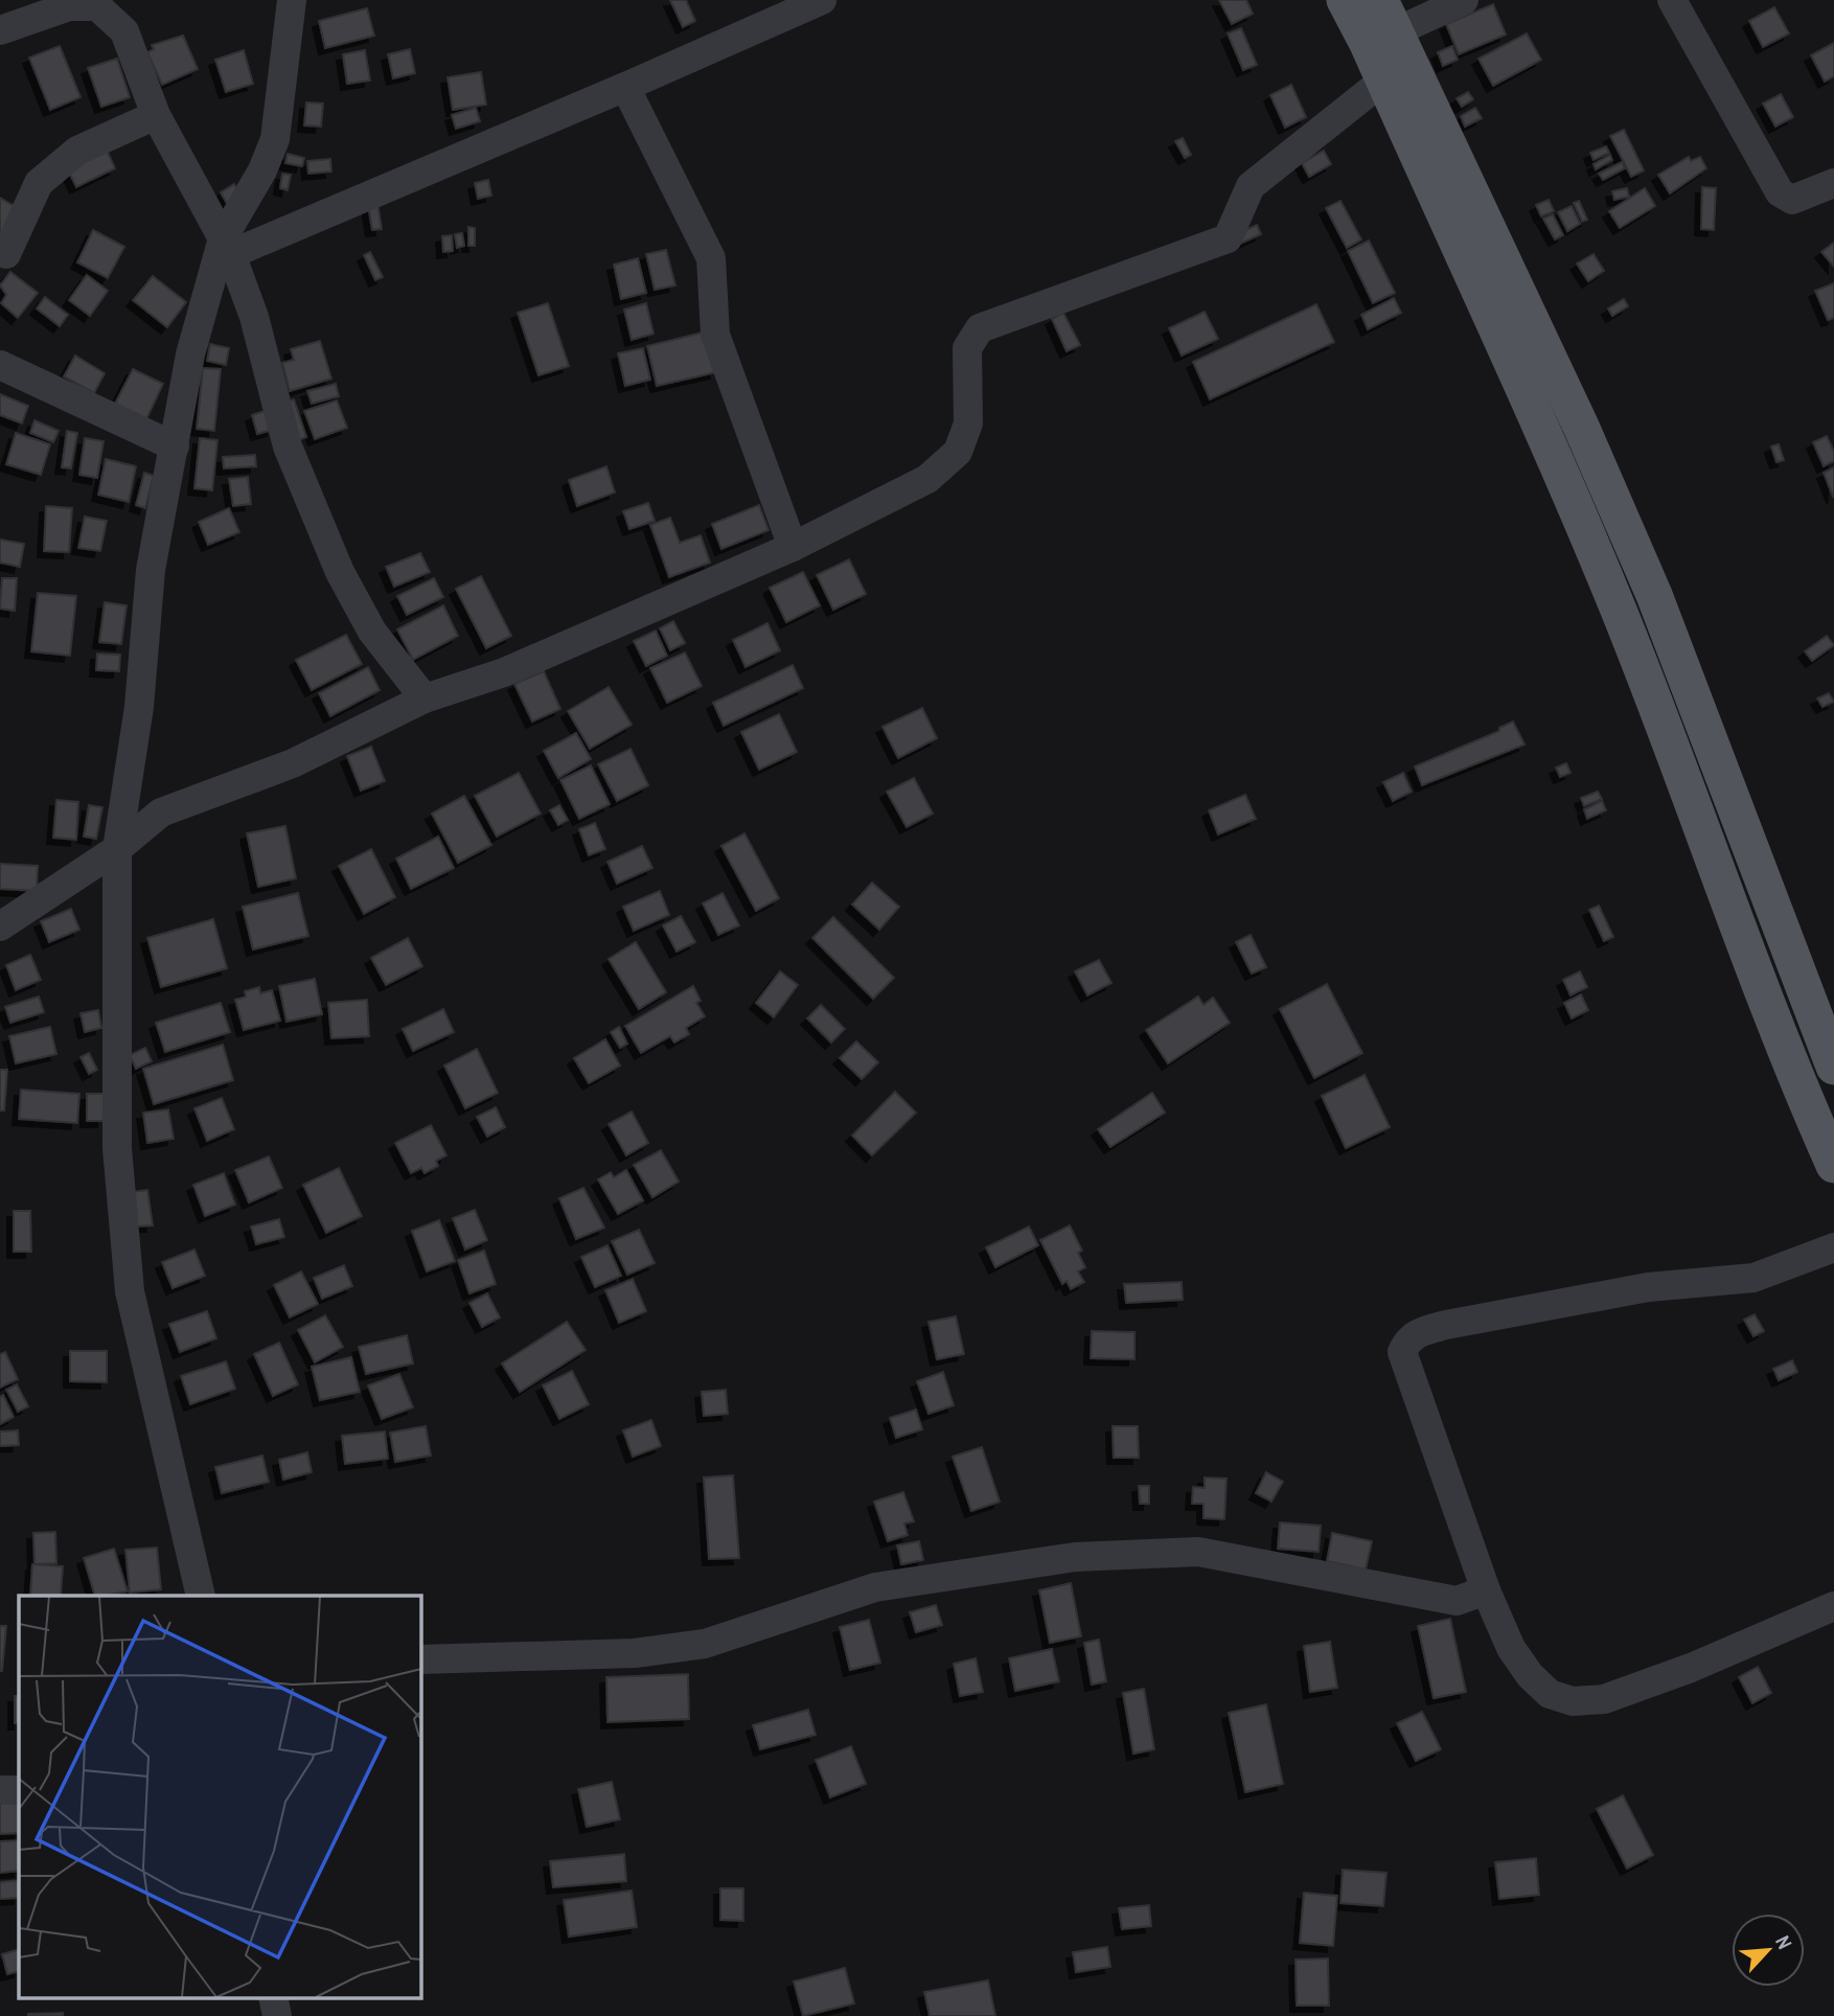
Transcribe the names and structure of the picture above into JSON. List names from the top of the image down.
{
  "north": "top right"
}
